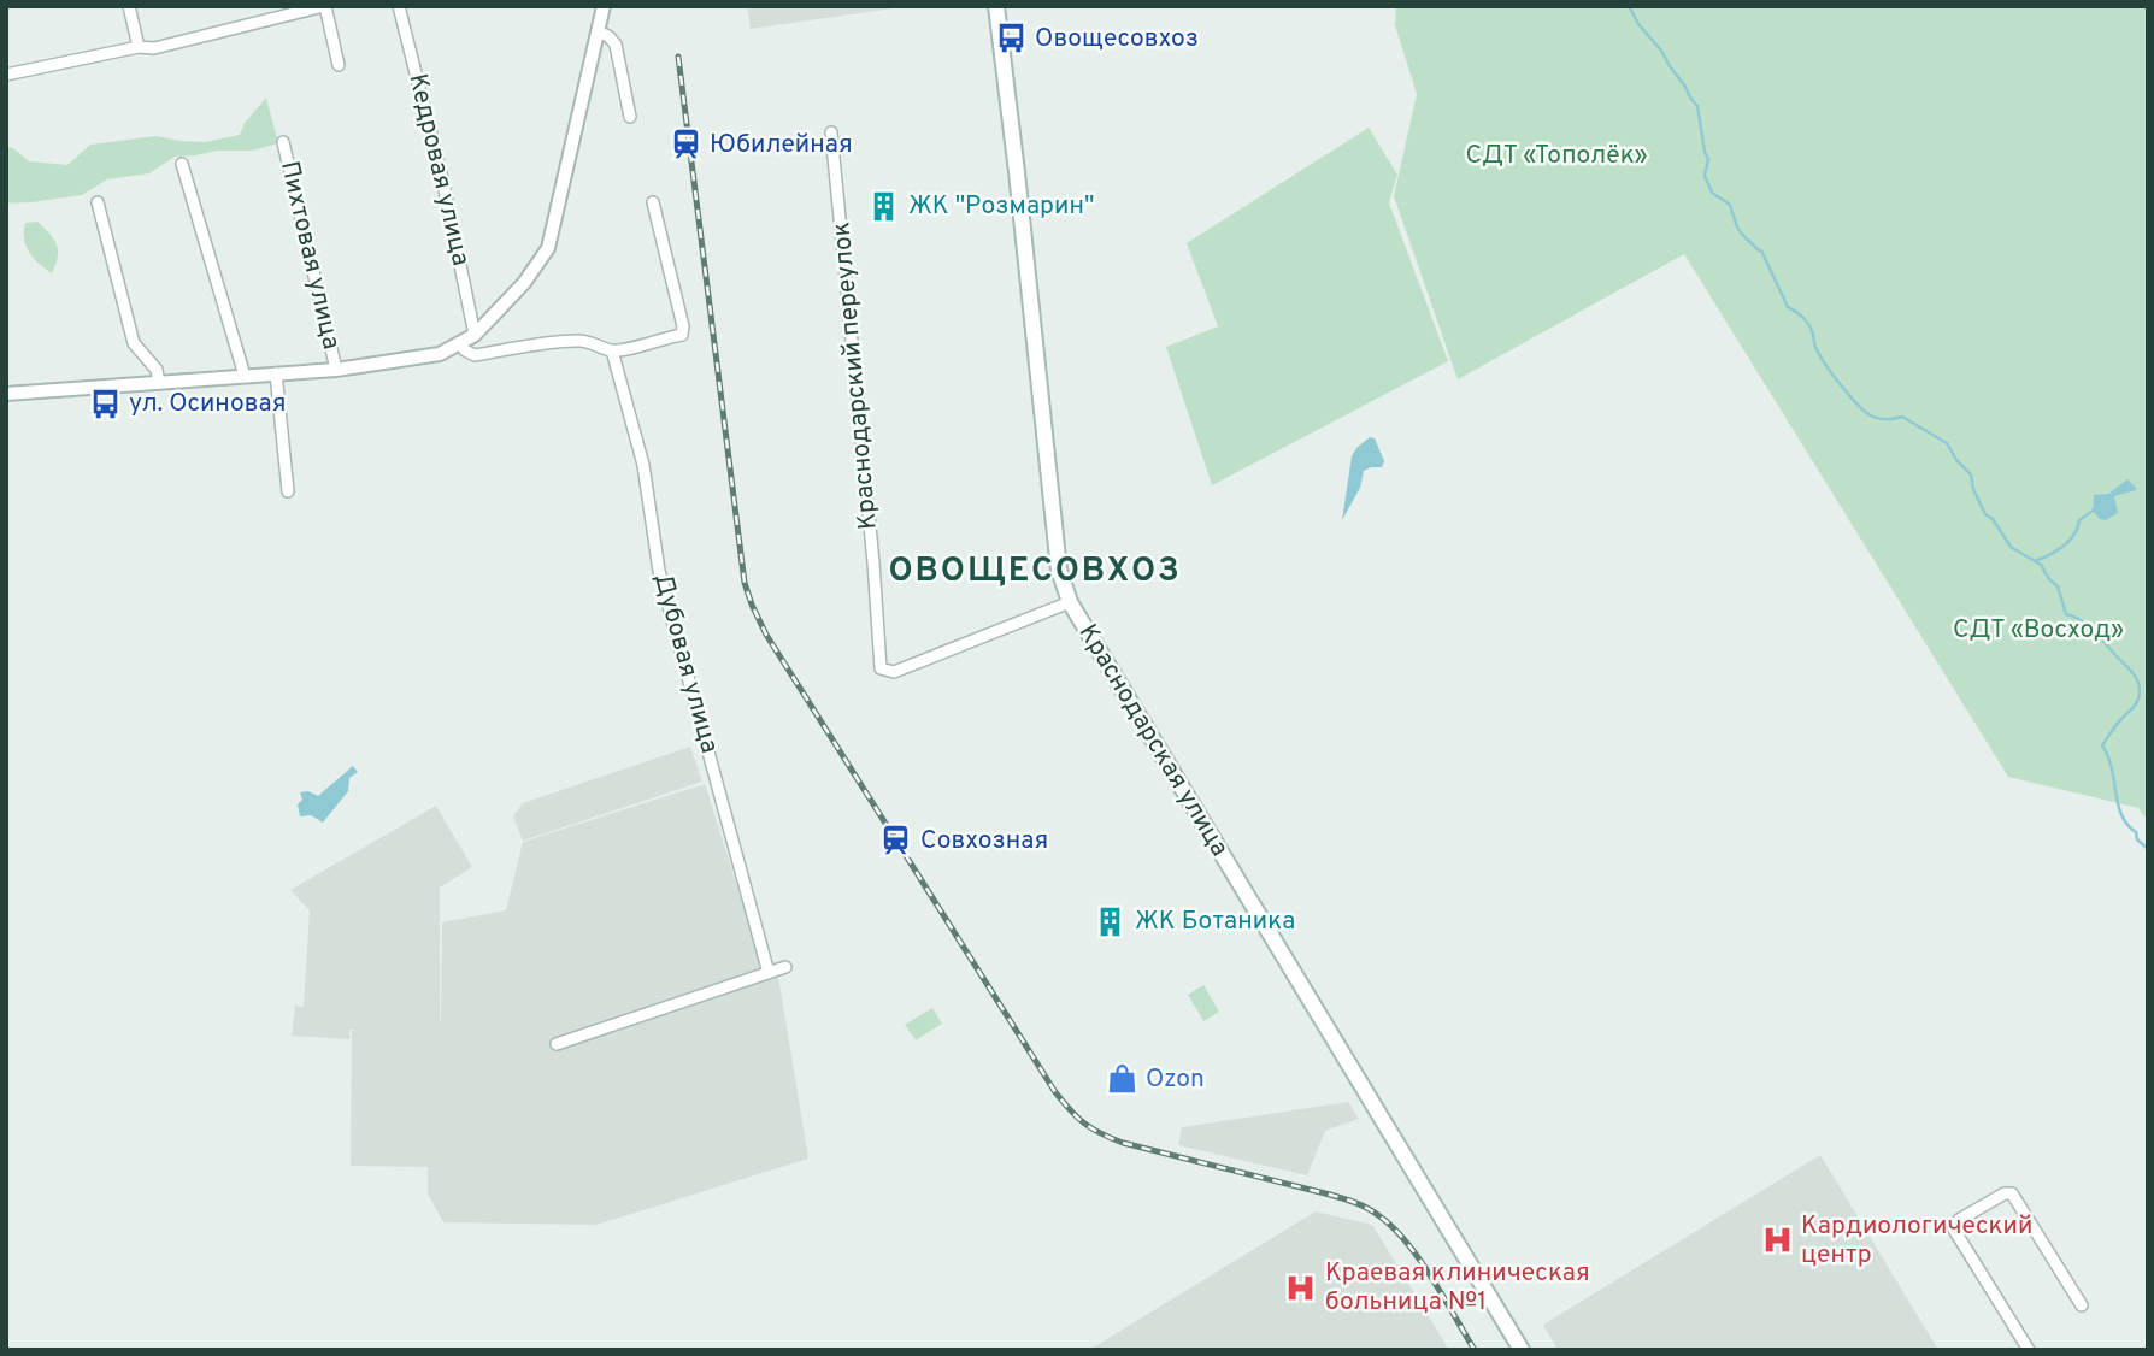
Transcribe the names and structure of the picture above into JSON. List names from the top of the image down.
{
  "streets": {
    "main road": ["Краснодарская улица"],
    "street": [
      "Кедровая улица",
      "Пихтовая улица",
      "Краснодарский переулок",
      "Дубовая улица"
    ]
  },
  "crossings": [
    ["Краснодарский переулок", "Краснодарская улица"]
  ],
  "districts": ["ОВОЩЕСОВХОЗ"],
  "parks": ["СДТ «Тополёк»", "СДТ «Восход»"],
  "places": {
    "bus stop": ["Овощесовхоз", "ул. Осиновая"],
    "station": ["Юбилейная", "Совхозная"],
    "building": ["ЖК \"Розмарин\"", "ЖК Ботаника"],
    "shop": ["Ozon"],
    "hospital": ["Кардиологический центр", "Краевая клиническая больница №1"]
  }
}
